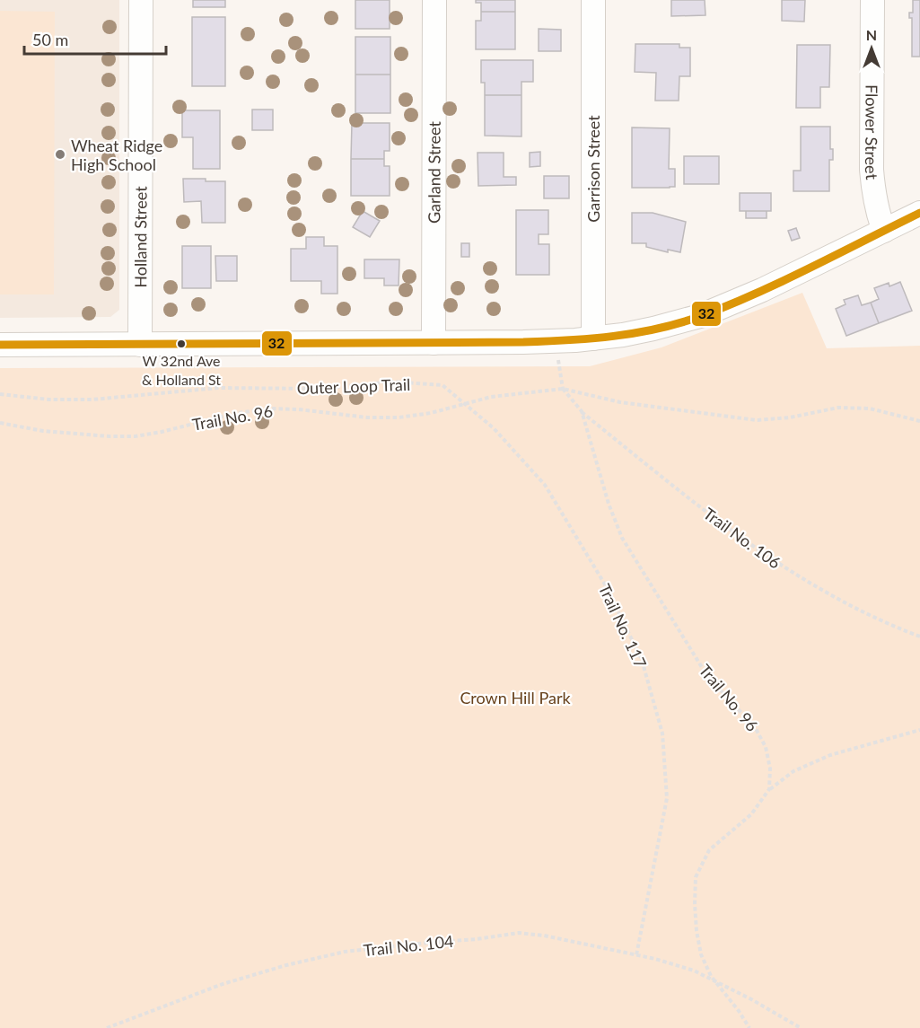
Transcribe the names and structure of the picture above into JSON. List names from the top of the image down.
{
  "streets": {
    "street": [
      "Flower Street",
      "Garrison Street",
      "Garland Street",
      "Holland Street"
    ],
    "path": [
      "Outer Loop Trail",
      "Trail No. 96",
      "Trail No. 106",
      "Trail No. 117",
      "Trail No. 104"
    ]
  },
  "crossings": [
    ["Outer Loop Trail", "Trail No. 96"],
    ["Outer Loop Trail", "Trail No. 117"],
    ["Trail No. 96", "Trail No. 106"],
    ["Trail No. 96", "Trail No. 117"],
    ["Trail No. 117", "Trail No. 104"]
  ],
  "parks": ["Crown Hill Park"],
  "places": ["Wheat Ridge High School", "W 32nd Ave & Holland St"],
  "lines": ["transit line 32"],
  "scale_bar": "50 m",
  "north": "top"
}
